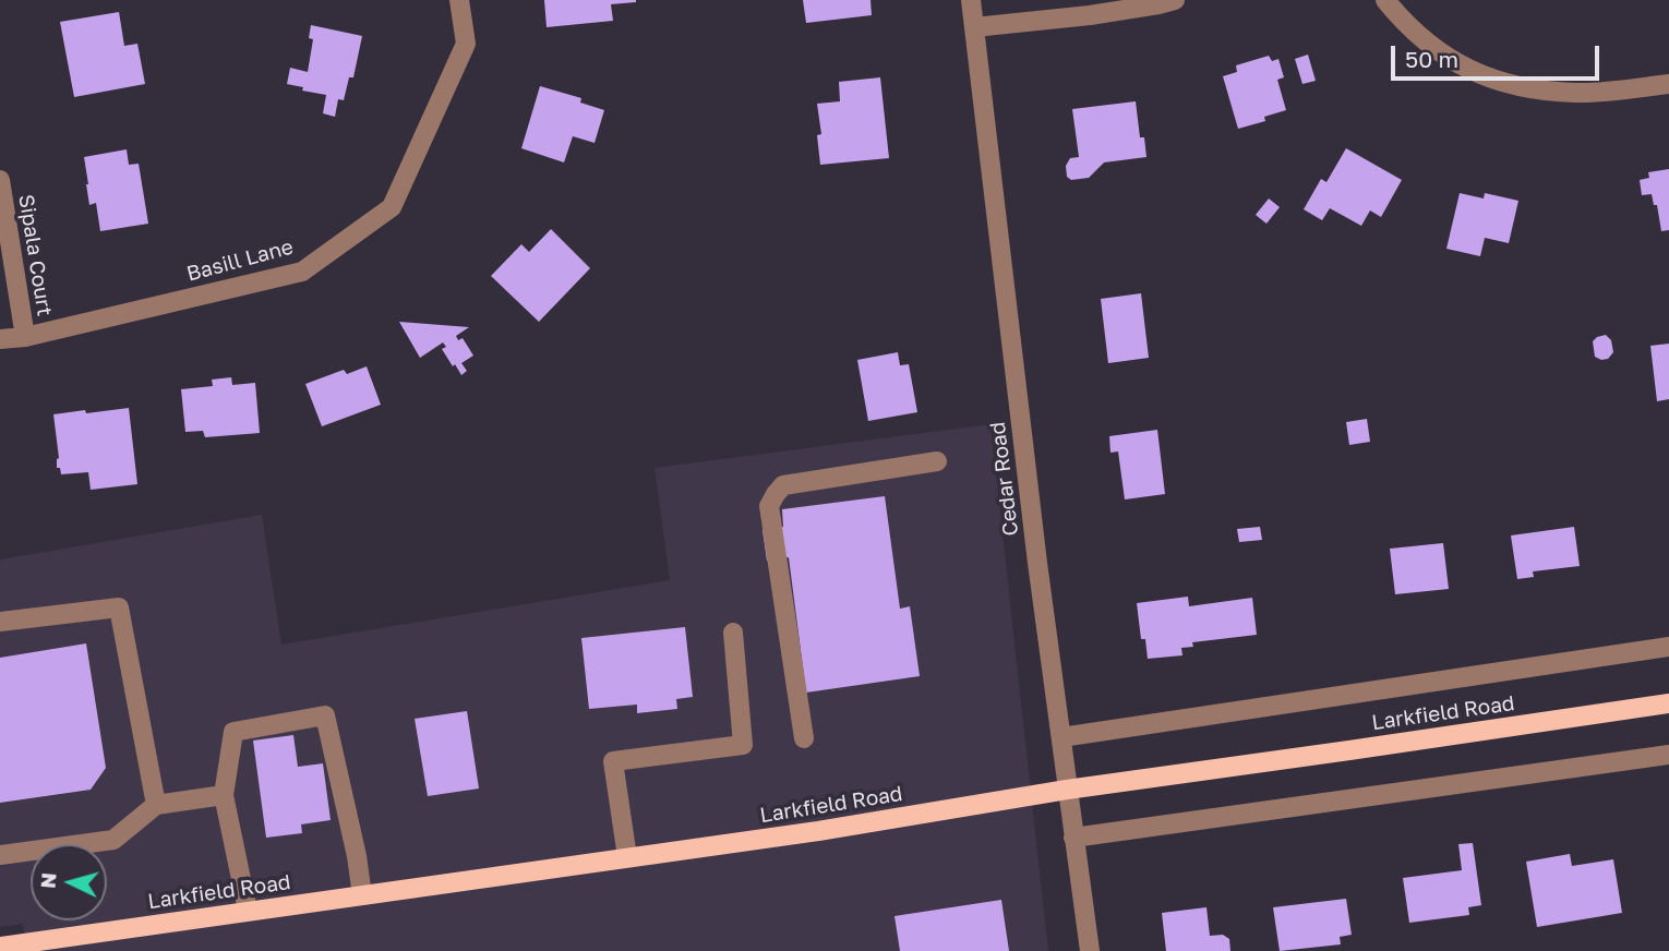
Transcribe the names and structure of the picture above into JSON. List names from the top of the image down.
{
  "streets": {
    "main road": ["Larkfield Road"],
    "street": ["Sipala Court", "Basill Lane", "Cedar Road"]
  },
  "crossings": [
    ["Sipala Court", "Basill Lane"],
    ["Cedar Road", "Larkfield Road"]
  ],
  "scale_bar": "50 m",
  "north": "left"
}
